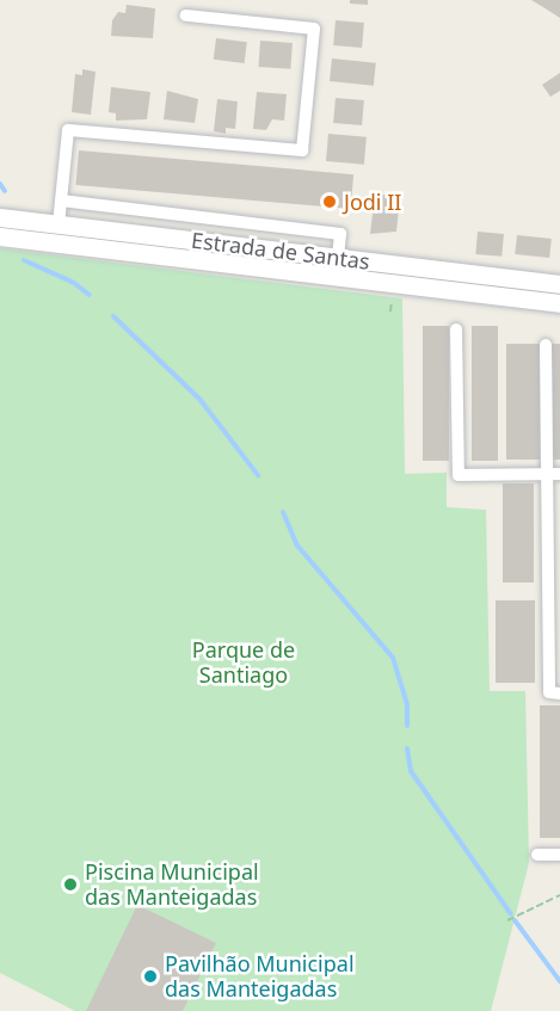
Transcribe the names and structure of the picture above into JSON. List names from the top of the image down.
{
  "streets": {
    "main road": ["Estrada de Santas"]
  },
  "parks": ["Parque de Santiago"],
  "places": ["Jodi II", "Piscina Municipal das Manteigadas", "Pavilhão Municipal das Manteigadas"]
}
